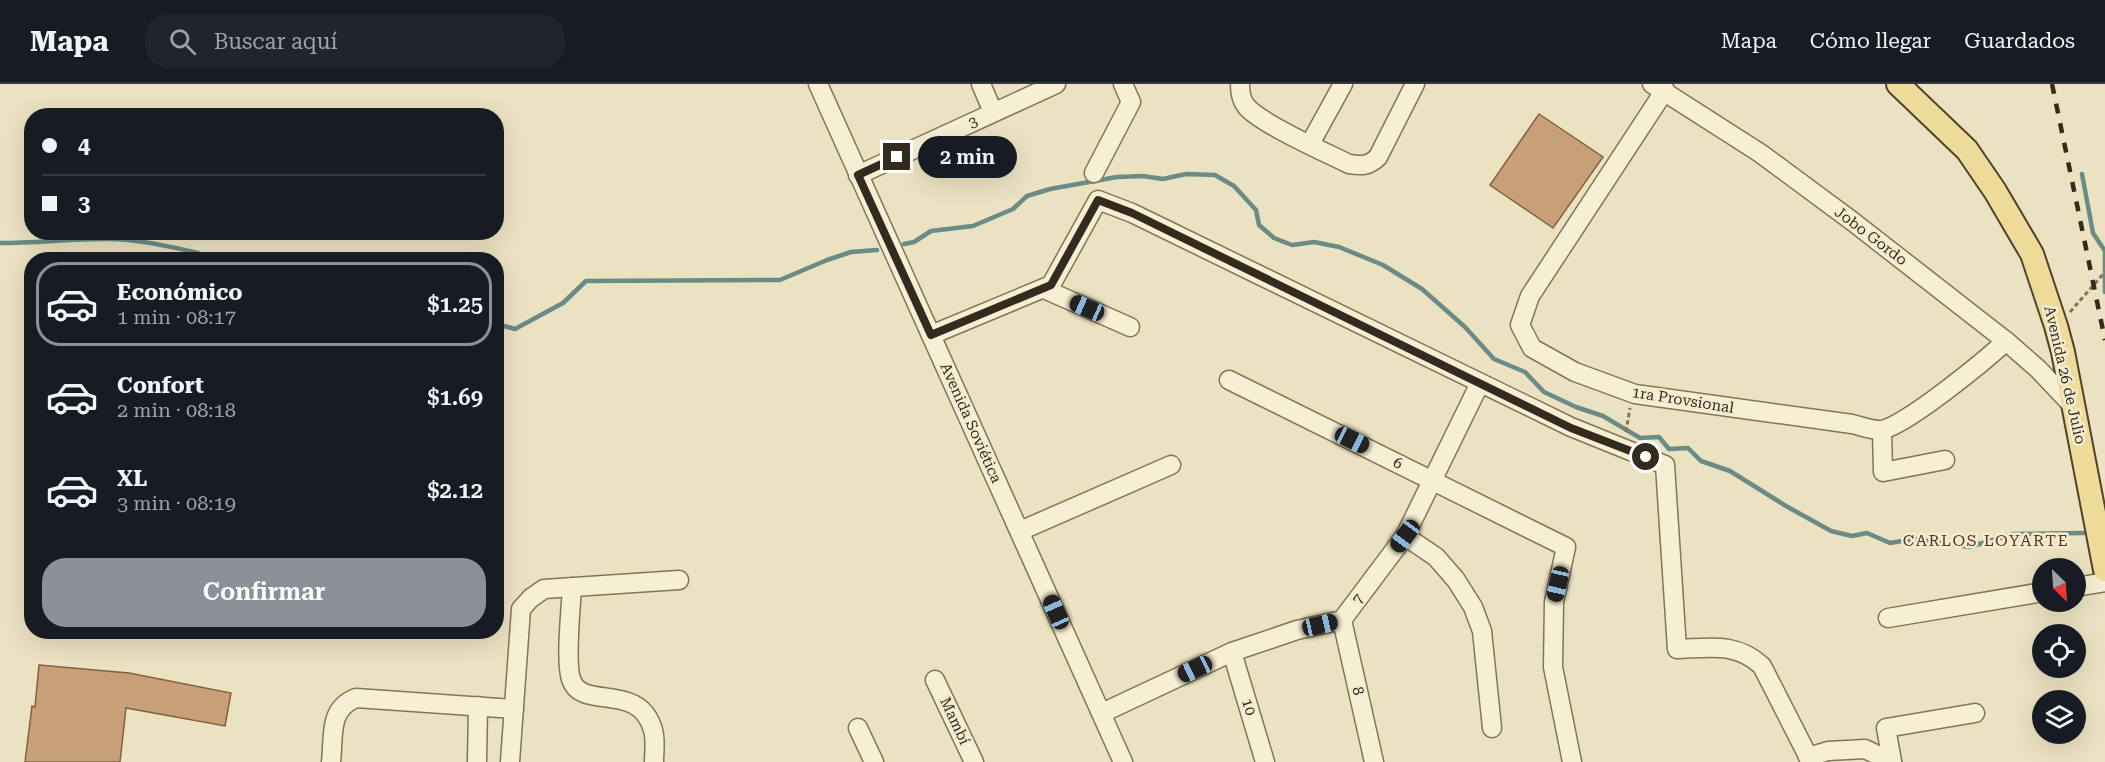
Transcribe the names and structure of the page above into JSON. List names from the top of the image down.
{
  "streets": {
    "main road": ["Avenida 26 de Julio"],
    "street": [
      "3",
      "Jobo Gordo",
      "1ra Provsional",
      "Avenida Soviética",
      "6",
      "7",
      "8",
      "10",
      "Mambí"
    ]
  },
  "crossings": [
    ["3", "Avenida Soviética"],
    ["Jobo Gordo", "Avenida 26 de Julio"],
    ["Jobo Gordo", "1ra Provsional"],
    ["Avenida Soviética", "7"],
    ["6", "7"],
    ["7", "8"],
    ["7", "10"]
  ],
  "districts": ["CARLOS LOYARTE"],
  "north": "bottom right",
  "page": {
    "header": "Mapa",
    "search": "Buscar aquí",
    "nav": ["Mapa", "Cómo llegar", "Guardados"],
    "banner": ["4", "3"],
    "bubble": "2 min",
    "list": [
      {
        "name": "Económico",
        "note": "1 min · 08:17",
        "value": "$1.25"
      },
      {
        "name": "Confort",
        "note": "2 min · 08:18",
        "value": "$1.69"
      },
      {
        "name": "XL",
        "note": "3 min · 08:19",
        "value": "$2.12"
      }
    ],
    "buttons": "Confirmar"
  }
}
